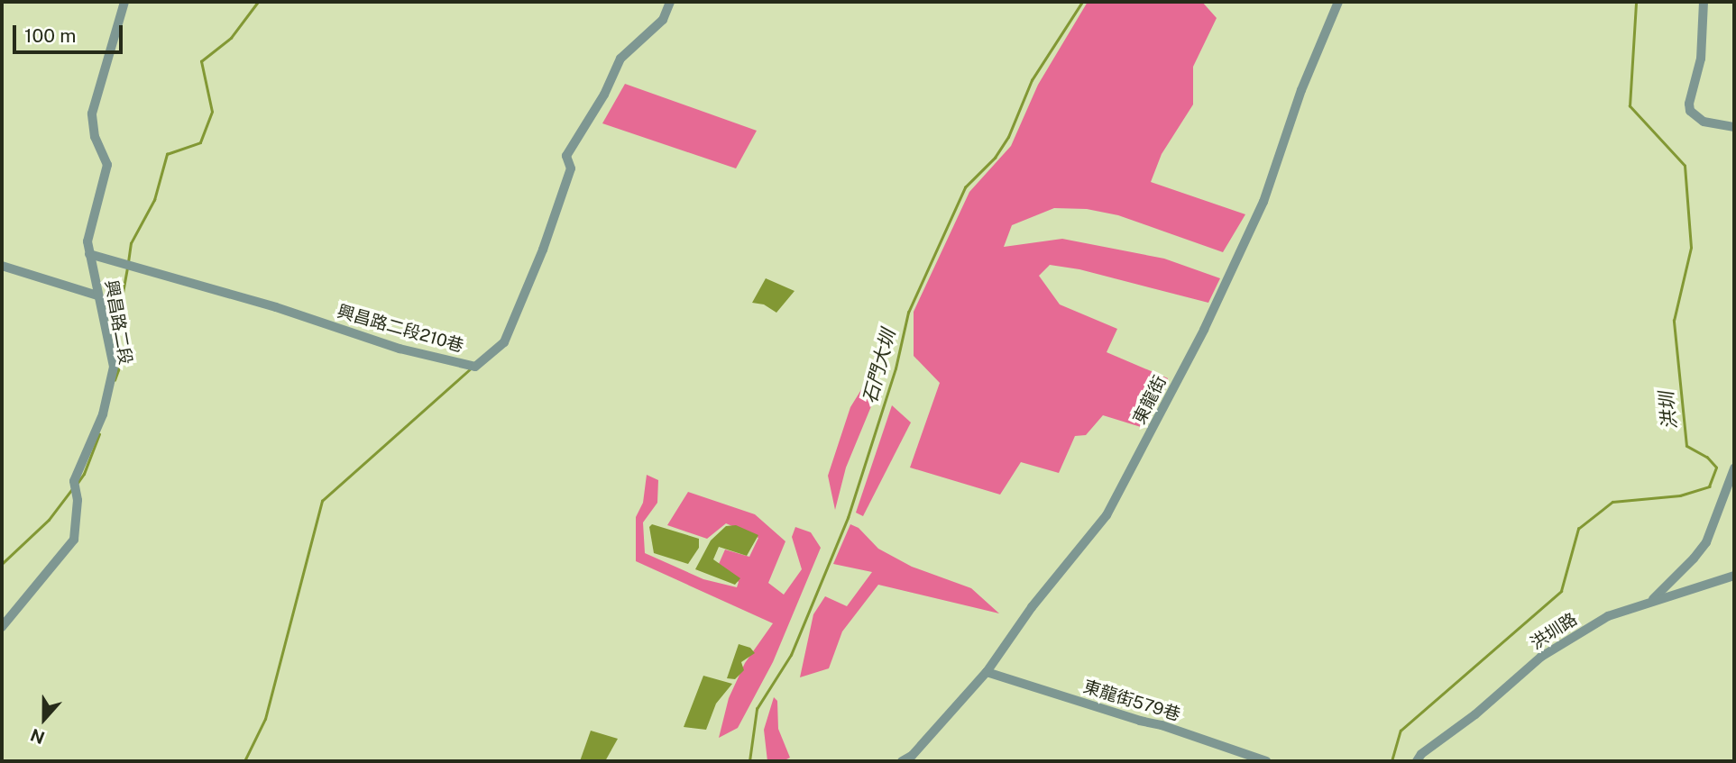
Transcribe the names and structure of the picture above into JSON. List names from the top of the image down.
{
  "streets": {
    "street": [
      "興昌路二段",
      "興昌路二段210巷",
      "東龍街",
      "洪圳路",
      "東龍街579巷"
    ]
  },
  "crossings": [
    ["興昌路二段", "興昌路二段210巷"],
    ["東龍街", "東龍街579巷"]
  ],
  "water": ["石門大圳", "洪圳"],
  "scale_bar": "100 m",
  "north": "bottom"
}
